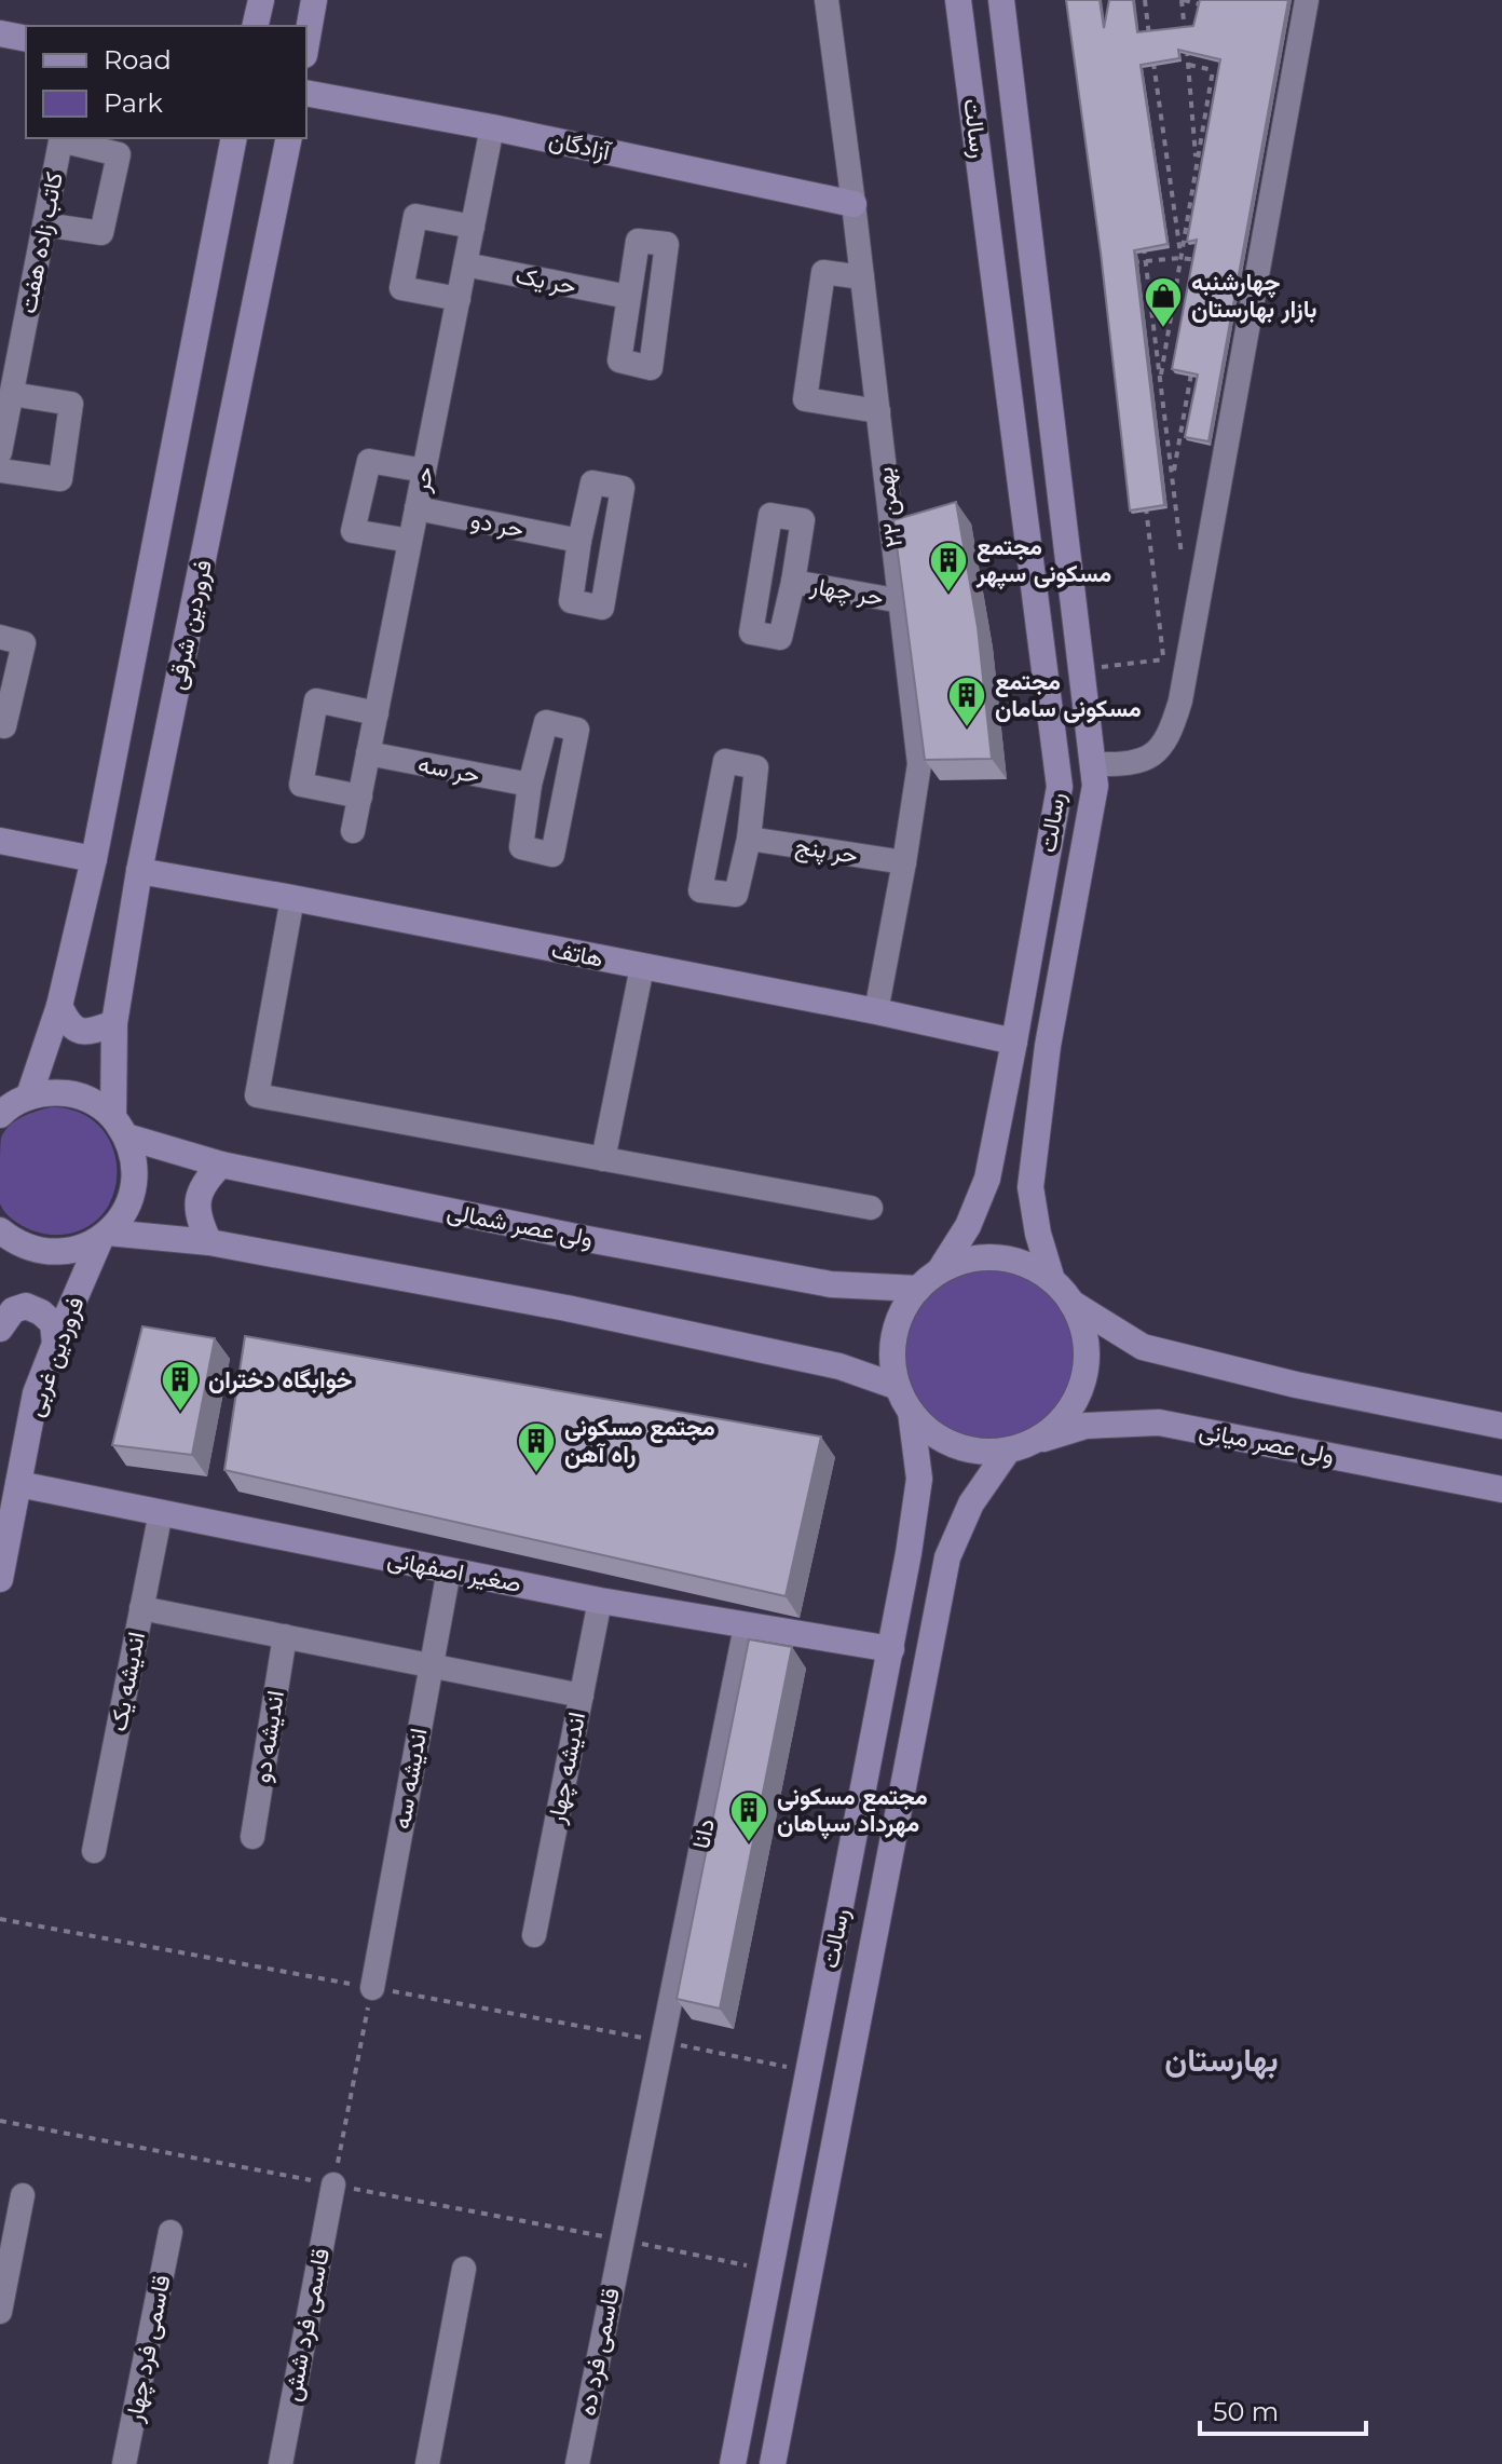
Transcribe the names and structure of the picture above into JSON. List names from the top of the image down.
{
  "streets": {
    "street": [
      "رسالت",
      "آزادگان",
      "کاتب زاده هفت",
      "حر یک",
      "حر",
      "۲۲ بهمن",
      "حر دو",
      "حر چهار",
      "فروردین شرقی",
      "حر سه",
      "حر پنج",
      "هاتف",
      "ولی عصر شمالی",
      "فروردین غربی",
      "ولی عصر میانی",
      "صغیر اصفهانی",
      "اندیشه یک",
      "اندیشه دو",
      "اندیشه چهار",
      "اندیشه سه",
      "دانا",
      "قاسمی فرد شش",
      "قاسمی فرد چهار",
      "قاسمی فرد ده"
    ]
  },
  "crossings": [
    ["رسالت", "هاتف"],
    ["رسالت", "ولی عصر شمالی"],
    ["رسالت", "ولی عصر میانی"],
    ["رسالت", "صغیر اصفهانی"],
    ["آزادگان", "حر"],
    ["آزادگان", "۲۲ بهمن"],
    ["حر یک", "حر"],
    ["حر", "حر دو"],
    ["حر", "حر سه"],
    ["۲۲ بهمن", "حر چهار"],
    ["۲۲ بهمن", "حر پنج"],
    ["۲۲ بهمن", "هاتف"],
    ["فروردین شرقی", "هاتف"],
    ["فروردین شرقی", "ولی عصر شمالی"],
    ["فروردین شرقی", "فروردین غربی"],
    ["ولی عصر شمالی", "فروردین غربی"],
    ["ولی عصر شمالی", "ولی عصر میانی"],
    ["فروردین غربی", "صغیر اصفهانی"],
    ["صغیر اصفهانی", "اندیشه یک"],
    ["صغیر اصفهانی", "اندیشه چهار"],
    ["صغیر اصفهانی", "اندیشه سه"],
    ["صغیر اصفهانی", "دانا"],
    ["دانا", "قاسمی فرد ده"]
  ],
  "districts": ["بهارستان"],
  "places": {
    "shop": ["چهارشنبه بازار بهارستان"],
    "building": [
      "مجتمع مسکونی سپهر",
      "مجتمع مسکونی سامان",
      "خوابگاه دختران",
      "مجتمع مسکونی راه آهن",
      "مجتمع مسکونی مهرداد سپاهان"
    ]
  },
  "legend": ["Road", "Park"],
  "scale_bar": "50 m"
}
